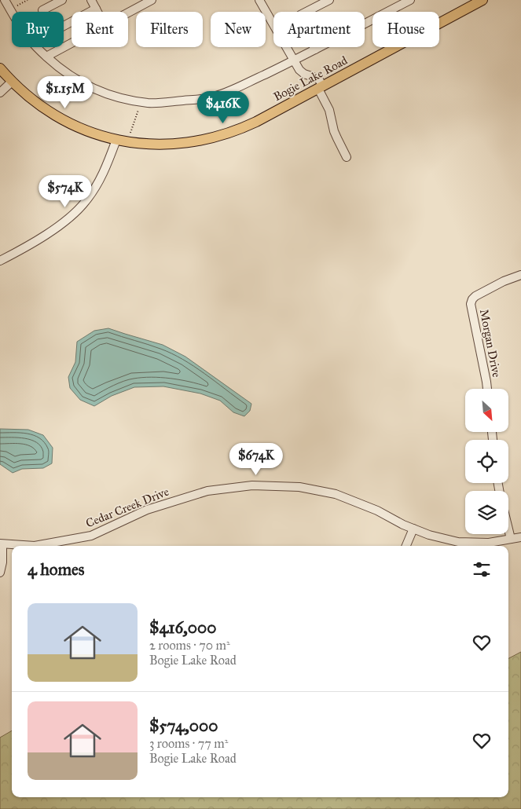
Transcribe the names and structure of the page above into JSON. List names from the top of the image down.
{
  "streets": {
    "main road": ["Bogie Lake Road"],
    "street": ["Morgan Drive", "Cedar Creek Drive"]
  },
  "north": "bottom right",
  "page": {
    "chip": [
      "Buy",
      "Rent",
      "Filters",
      "New",
      "Apartment",
      "House"
    ],
    "price": [
      "$1.15M",
      "$416K",
      "$574K",
      "$674K"
    ],
    "heading": "4 homes",
    "list": [
      {
        "name": "$416,000",
        "note": "2 rooms · 70 m² · Bogie Lake Road"
      },
      {
        "name": "$574,000",
        "note": "3 rooms · 77 m² · Bogie Lake Road"
      }
    ]
  }
}
